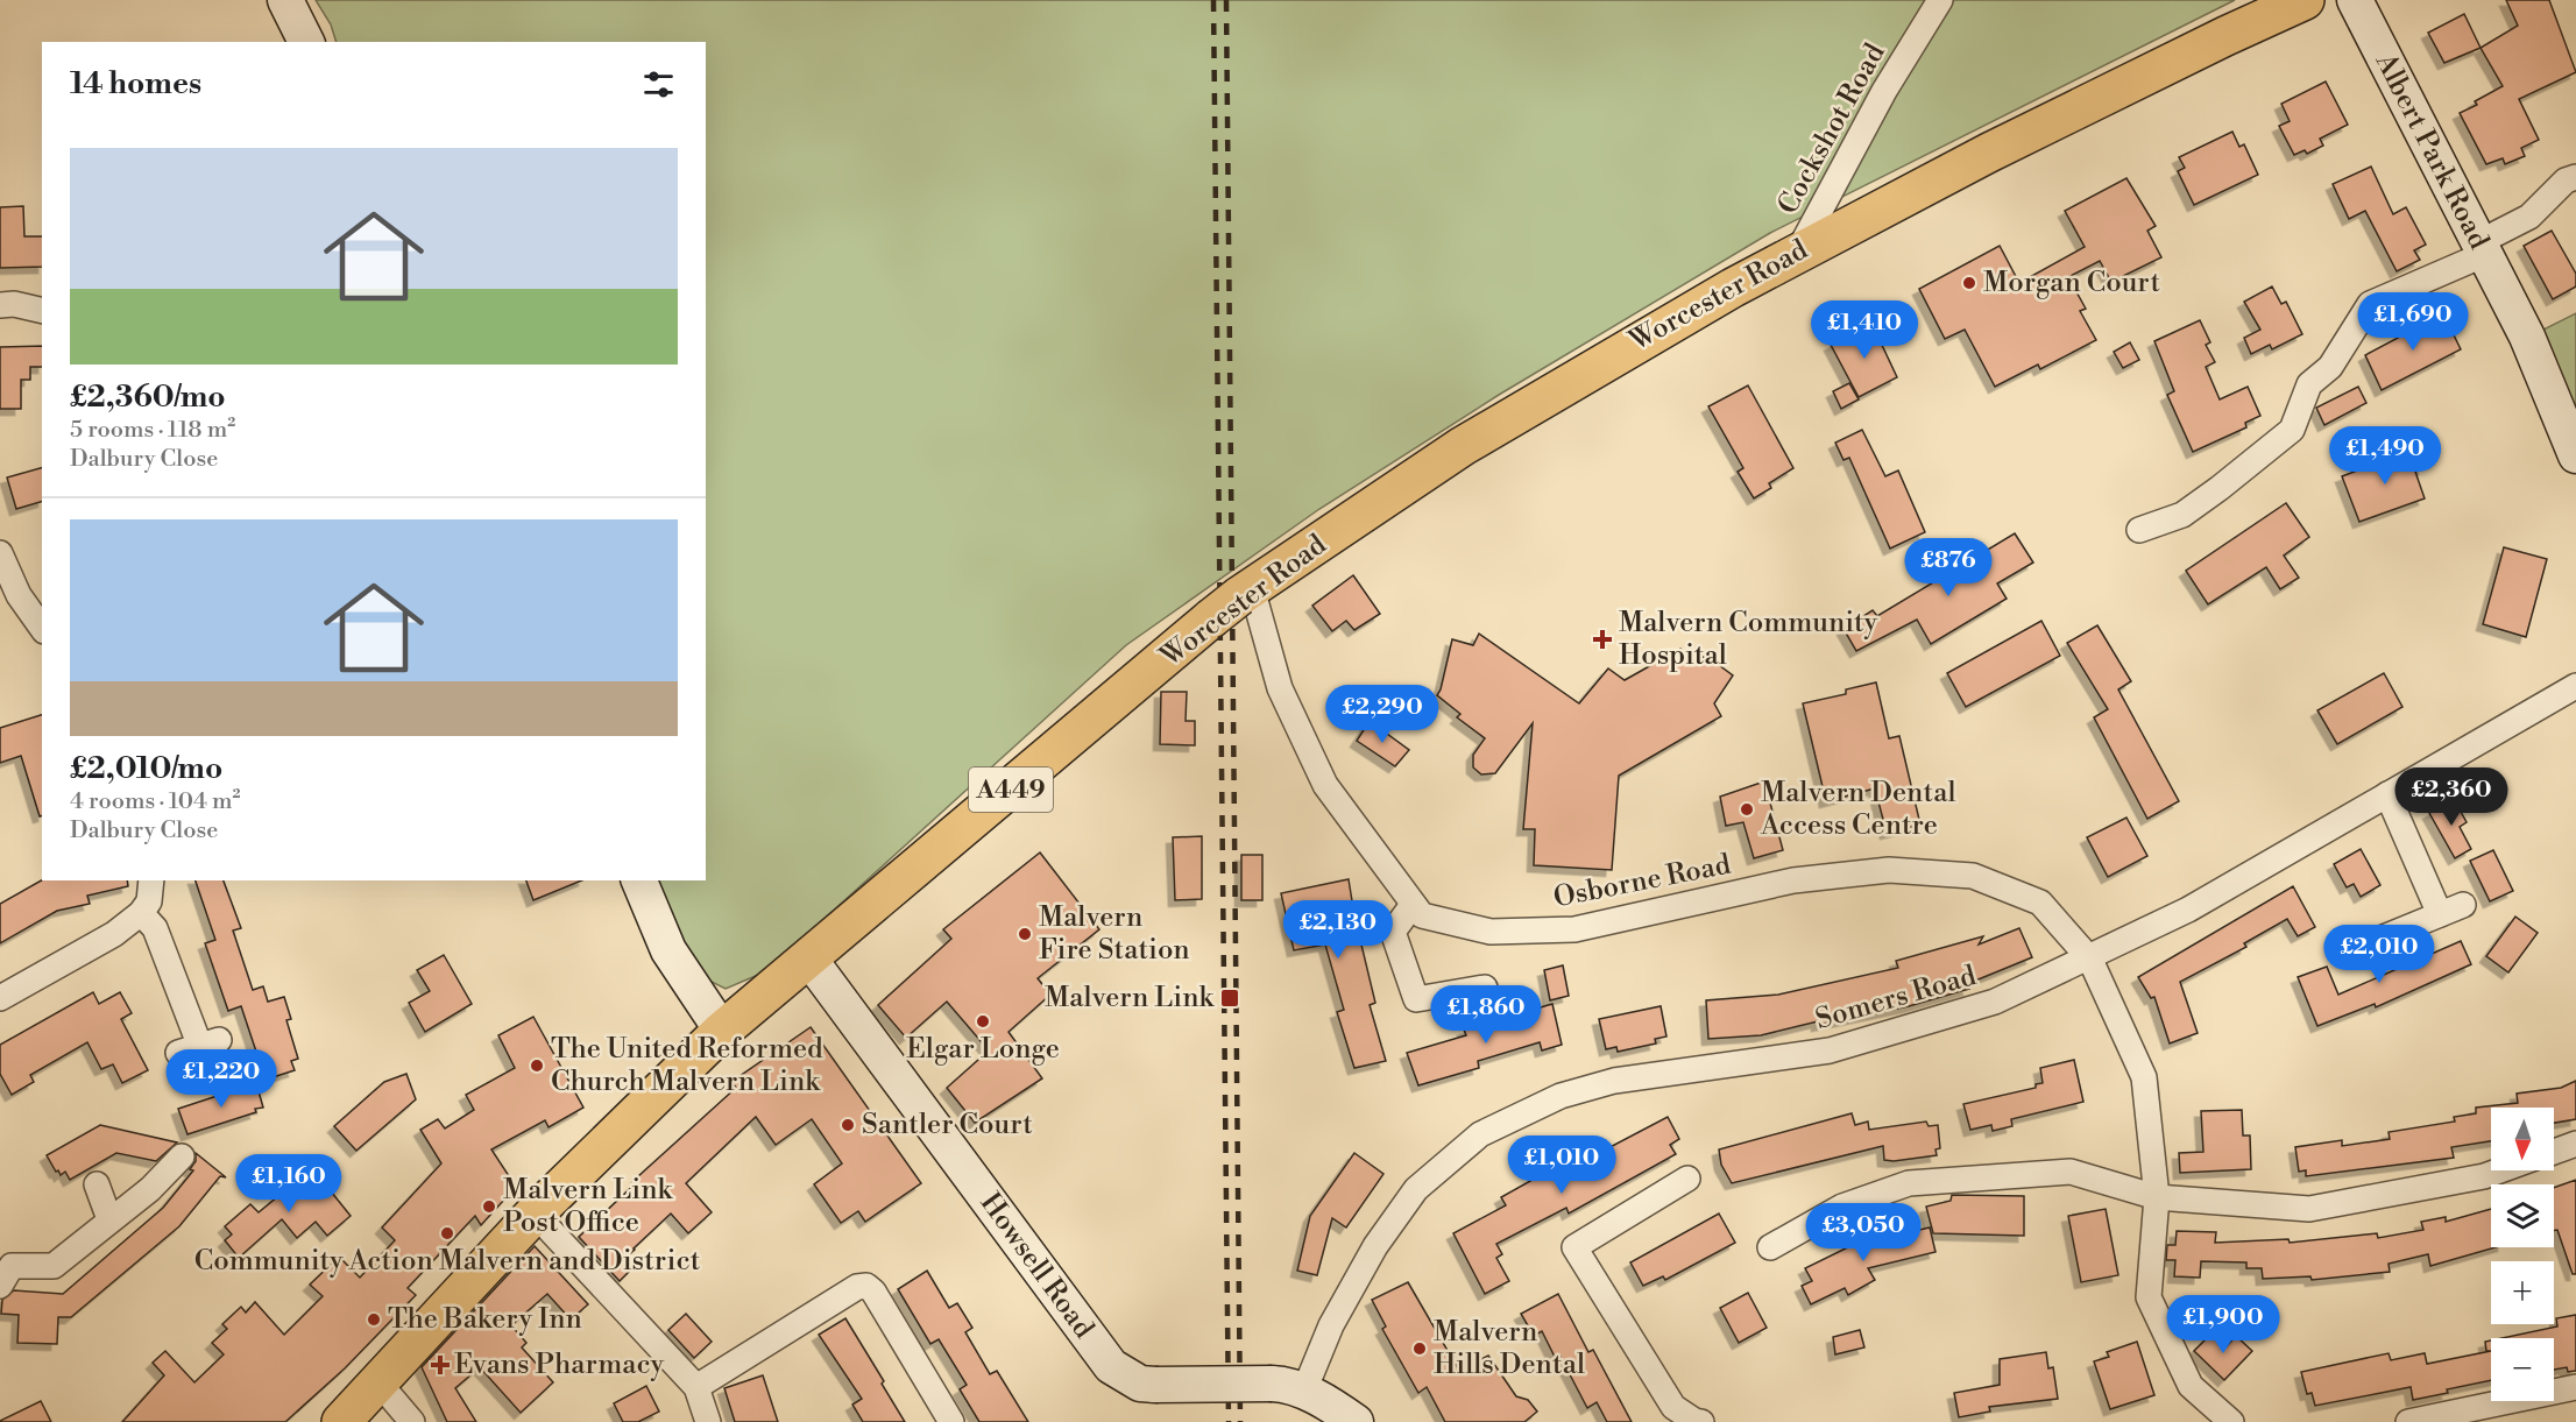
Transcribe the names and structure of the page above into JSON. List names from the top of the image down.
{
  "streets": {
    "highway": ["Worcester Road", "A449"],
    "street": [
      "Cockshot Road",
      "Albert Park Road",
      "Osborne Road",
      "Somers Road",
      "Howsell Road"
    ]
  },
  "crossings": [
    ["Cockshot Road", "Worcester Road"],
    ["Worcester Road", "Osborne Road"],
    ["Worcester Road", "Howsell Road"],
    ["Osborne Road", "Somers Road"],
    ["Somers Road", "Howsell Road"]
  ],
  "places": {
    "other": [
      "Morgan Court",
      "Malvern Dental Access Centre",
      "Malvern Fire Station",
      "Elgar Longe",
      "The United Reformed Church Malvern Link",
      "Santler Court",
      "Malvern Link Post Office",
      "Community Action Malvern and District",
      "The Bakery Inn",
      "Malvern Hills Dental"
    ],
    "health": ["Malvern Community Hospital", "Evans Pharmacy"],
    "transit": ["Malvern Link"]
  },
  "north": "bottom",
  "page": {
    "heading": "14 homes",
    "list": [
      {
        "name": "£2,360/mo",
        "note": "5 rooms · 118 m² · Dalbury Close"
      },
      {
        "name": "£2,010/mo",
        "note": "4 rooms · 104 m² · Dalbury Close"
      }
    ],
    "price": [
      "£1,690",
      "£1,410",
      "£1,490",
      "£876",
      "£2,290",
      "£2,360",
      "£2,130",
      "£2,010",
      "£1,860",
      "£1,220",
      "£1,010",
      "£1,160",
      "£3,050",
      "£1,900"
    ],
    "map_buttons": ["+", "−"]
  }
}
